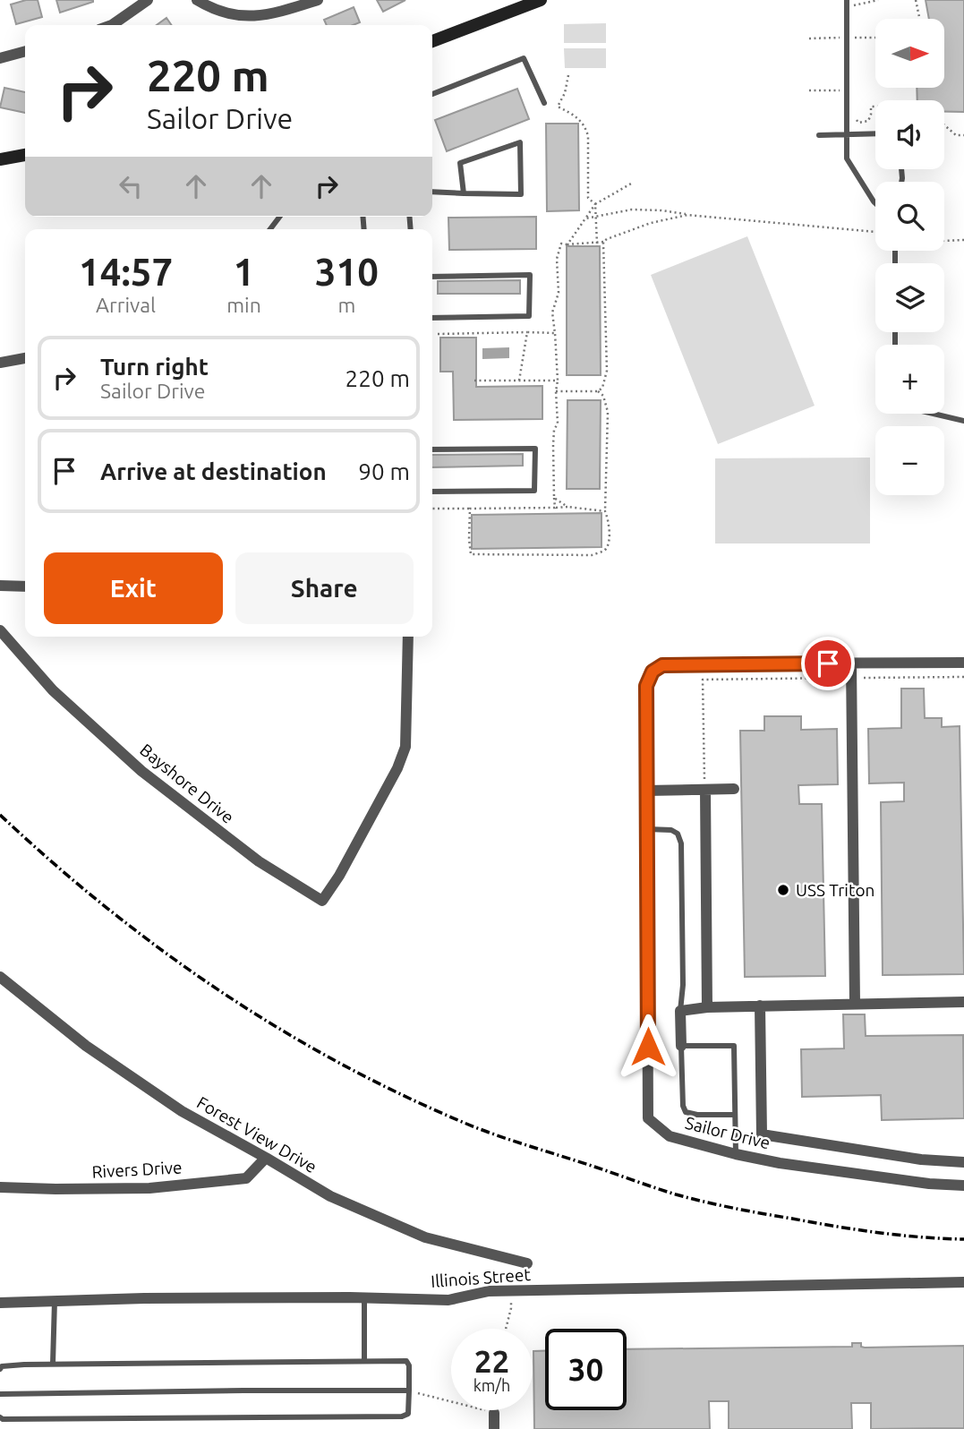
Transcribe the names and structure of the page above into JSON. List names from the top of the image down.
{
  "streets": {
    "street": [
      "Bayshore Drive",
      "Sailor Drive",
      "Forest View Drive",
      "Rivers Drive",
      "Illinois Street"
    ]
  },
  "crossings": [
    ["Forest View Drive", "Rivers Drive"]
  ],
  "places": ["USS Triton"],
  "north": "right",
  "page": {
    "map_buttons": ["+", "−"],
    "turn": ["220 m", "Sailor Drive"],
    "eta": [
      "14:57",
      "Arrival",
      "1",
      "min",
      "310",
      "m"
    ],
    "list": [
      {
        "name": "Turn right",
        "note": "Sailor Drive",
        "value": "220 m"
      },
      {
        "name": "Arrive at destination",
        "value": "90 m"
      }
    ],
    "buttons": ["Exit", "Share"],
    "speed": "22 km/h",
    "limit": "30"
  }
}
